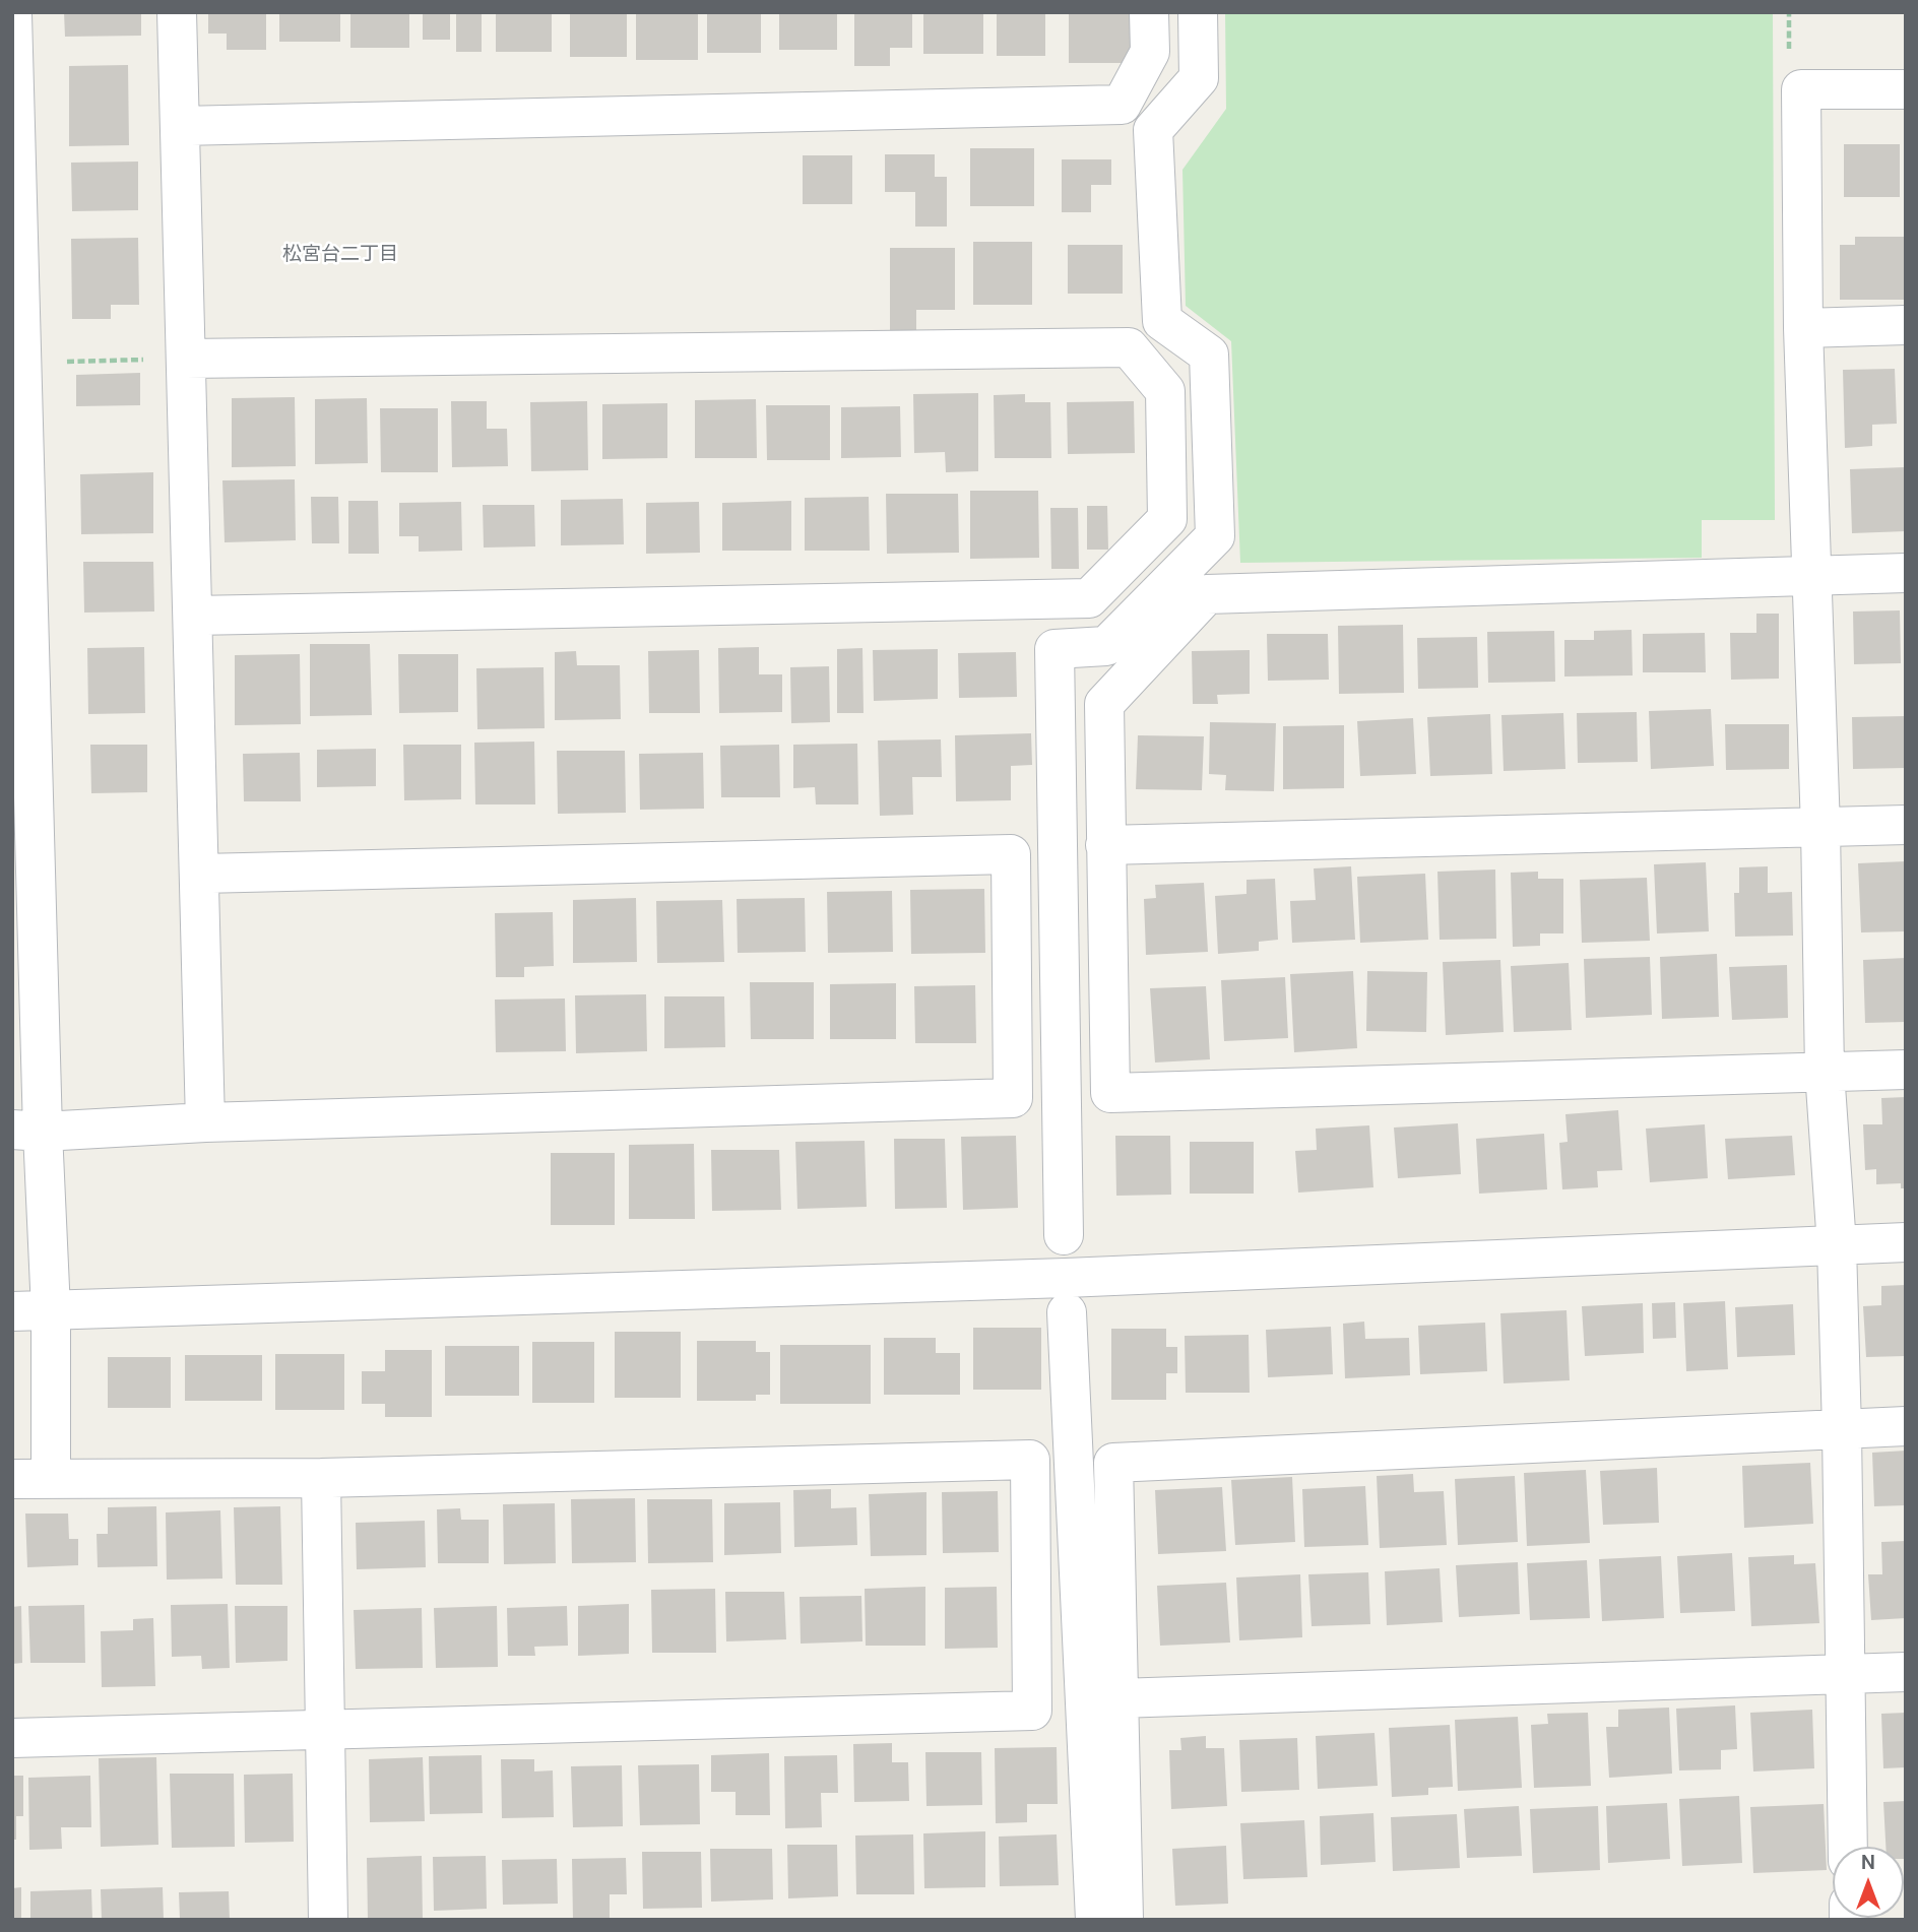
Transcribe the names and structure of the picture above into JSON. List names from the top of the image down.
{
  "districts": ["松宮台二丁目"],
  "north": "top"
}
